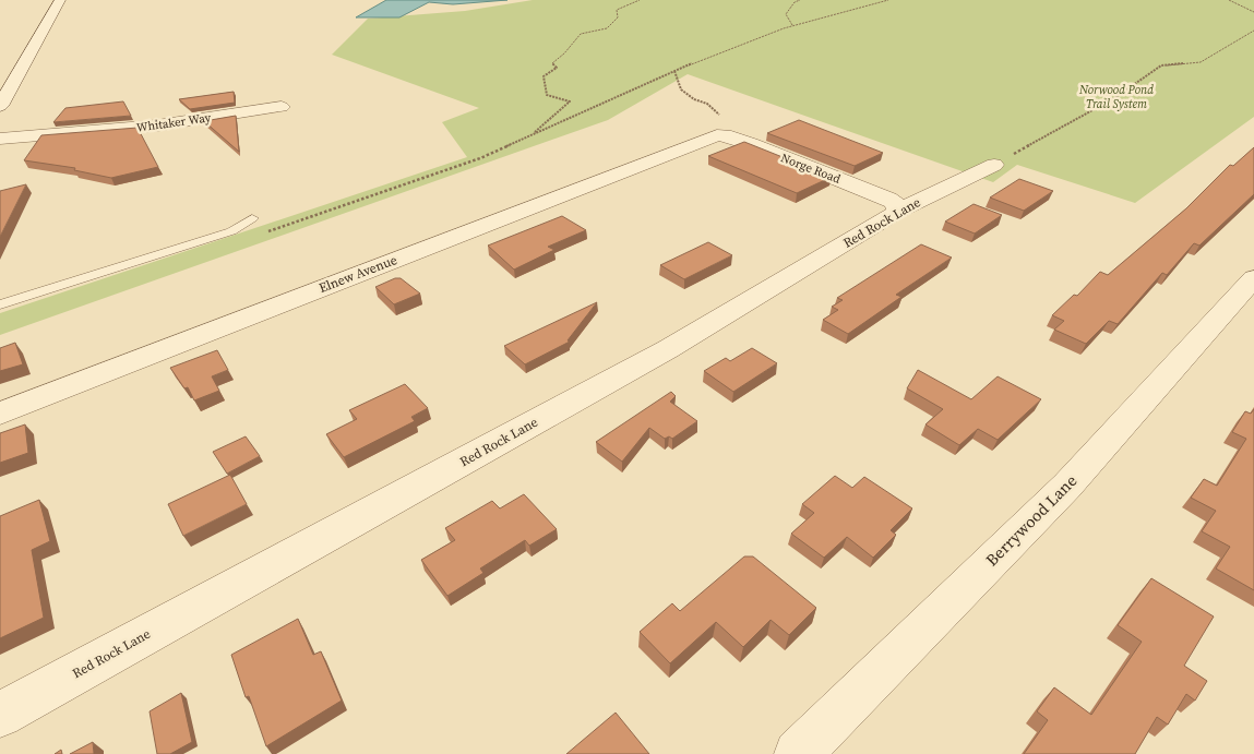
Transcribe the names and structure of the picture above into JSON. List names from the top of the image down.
{
  "streets": {
    "street": [
      "Whitaker Way",
      "Norge Road",
      "Red Rock Lane",
      "Elnew Avenue",
      "Berrywood Lane"
    ]
  },
  "crossings": [
    ["Norge Road", "Red Rock Lane"],
    ["Norge Road", "Elnew Avenue"]
  ],
  "parks": ["Norwood Pond Trail System"]
}
